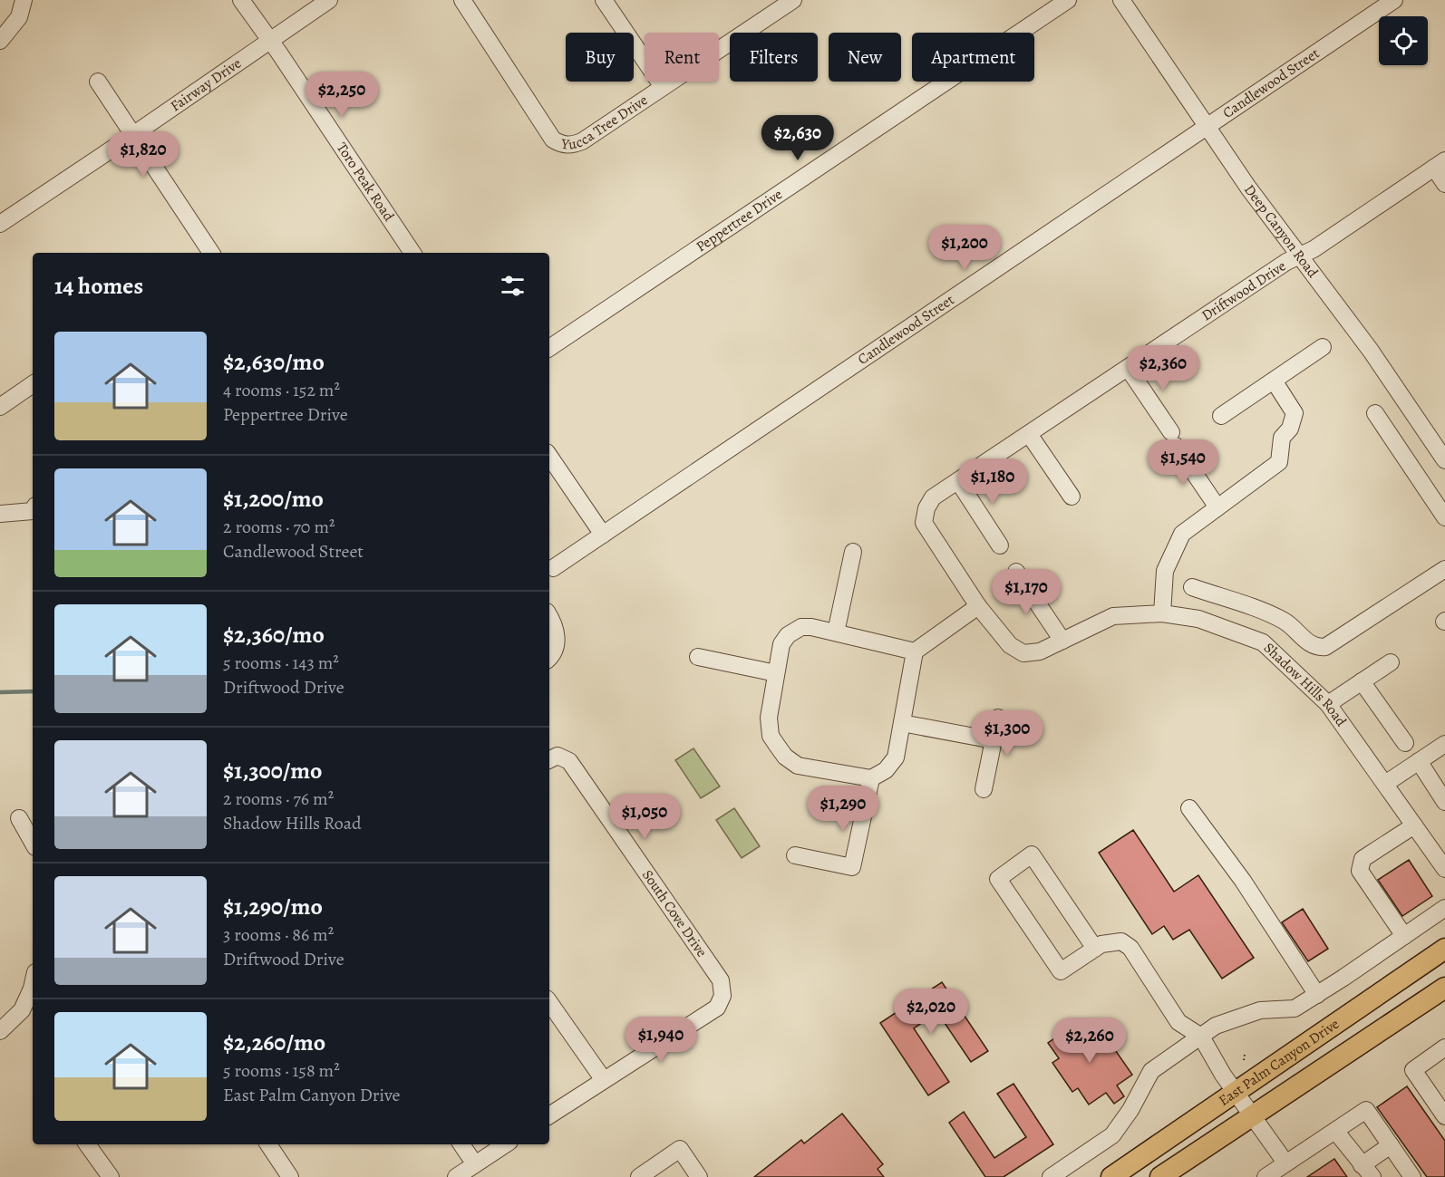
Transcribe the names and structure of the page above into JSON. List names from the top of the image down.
{
  "streets": {
    "main road": ["East Palm Canyon Drive"],
    "street": [
      "Candlewood Street",
      "Fairway Drive",
      "Yucca Tree Drive",
      "Toro Peak Road",
      "Peppertree Drive",
      "Deep Canyon Road",
      "Driftwood Drive",
      "Shadow Hills Road",
      "South Cove Drive"
    ]
  },
  "crossings": [
    ["Candlewood Street", "Deep Canyon Road"],
    ["Fairway Drive", "Toro Peak Road"],
    ["Deep Canyon Road", "Driftwood Drive"],
    ["Driftwood Drive", "Shadow Hills Road"]
  ],
  "page": {
    "chip": [
      "Buy",
      "Rent",
      "Filters",
      "New",
      "Apartment"
    ],
    "price": [
      "$2,250",
      "$2,630",
      "$1,820",
      "$1,200",
      "$2,360",
      "$1,540",
      "$1,180",
      "$1,170",
      "$1,300",
      "$1,290",
      "$1,050",
      "$2,020",
      "$1,940",
      "$2,260"
    ],
    "heading": "14 homes",
    "list": [
      {
        "name": "$2,630/mo",
        "note": "4 rooms · 152 m² · Peppertree Drive"
      },
      {
        "name": "$1,200/mo",
        "note": "2 rooms · 70 m² · Candlewood Street"
      },
      {
        "name": "$2,360/mo",
        "note": "5 rooms · 143 m² · Driftwood Drive"
      },
      {
        "name": "$1,300/mo",
        "note": "2 rooms · 76 m² · Shadow Hills Road"
      },
      {
        "name": "$1,290/mo",
        "note": "3 rooms · 86 m² · Driftwood Drive"
      },
      {
        "name": "$2,260/mo",
        "note": "5 rooms · 158 m² · East Palm Canyon Drive"
      }
    ]
  }
}
